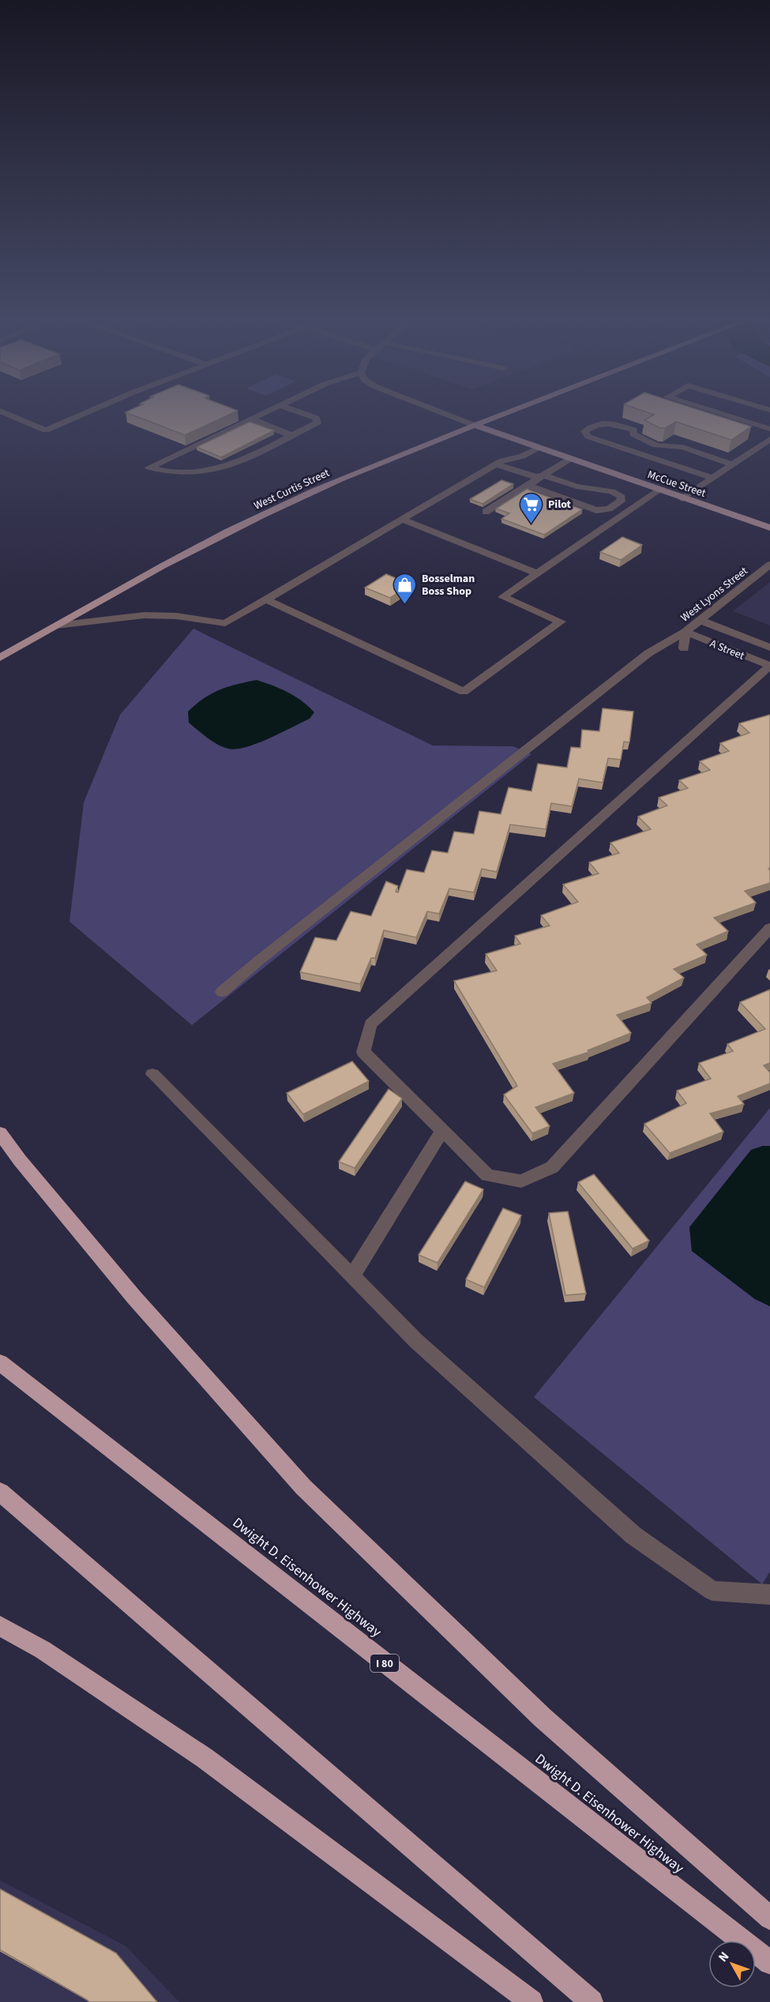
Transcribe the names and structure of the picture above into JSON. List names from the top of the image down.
{
  "streets": {
    "highway": ["Dwight D. Eisenhower Highway", "I 80"],
    "main road": ["McCue Street", "West Curtis Street"],
    "street": ["West Lyons Street", "A Street"]
  },
  "crossings": [
    ["McCue Street", "West Curtis Street"],
    ["West Lyons Street", "A Street"]
  ],
  "places": {
    "supermarket": ["Pilot"],
    "shop": ["Bosselman Boss Shop"]
  },
  "north": "top left"
}
